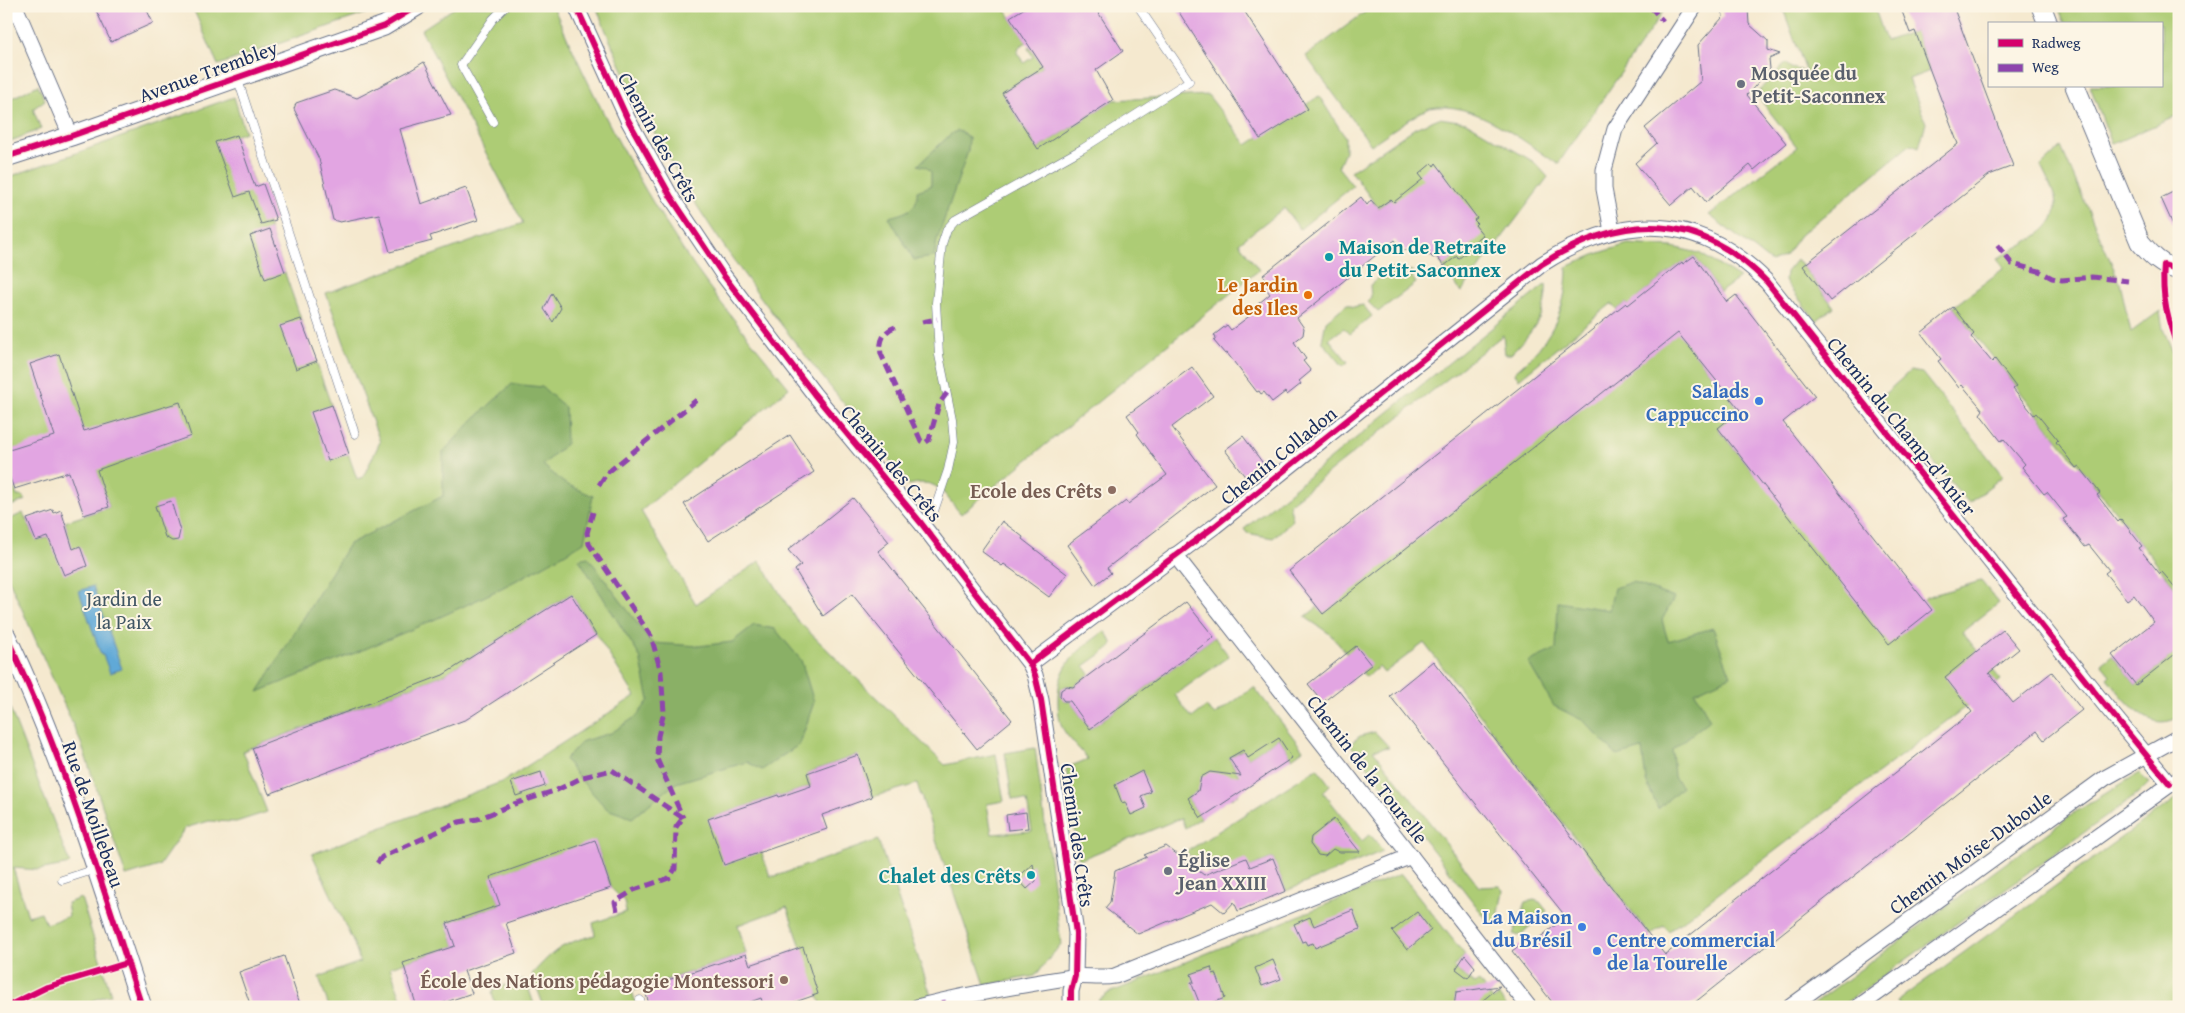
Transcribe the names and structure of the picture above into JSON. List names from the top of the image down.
{
  "streets": {
    "street": [
      "Avenue Trembley",
      "Chemin des Crêts",
      "Chemin du Champ-d'Anier",
      "Chemin Colladon",
      "Chemin de la Tourelle",
      "Rue de Moillebeau",
      "Chemin Moïse-Duboule"
    ]
  },
  "crossings": [
    ["Chemin des Crêts", "Chemin Colladon"],
    ["Chemin du Champ-d'Anier", "Chemin Colladon"],
    ["Chemin du Champ-d'Anier", "Chemin Moïse-Duboule"],
    ["Chemin Colladon", "Chemin de la Tourelle"]
  ],
  "parks": ["Jardin de la Paix"],
  "places": [
    "Mosquée du Petit-Saconnex",
    "Maison de Retraite du Petit-Saconnex",
    "Le Jardin des Iles",
    "Salads Cappuccino",
    "Ecole des Crêts",
    "Église Jean XXIII",
    "Chalet des Crêts",
    "La Maison du Brésil",
    "Centre commercial de la Tourelle",
    "École des Nations pédagogie Montessori"
  ],
  "legend": ["Radweg", "Weg"]
}
